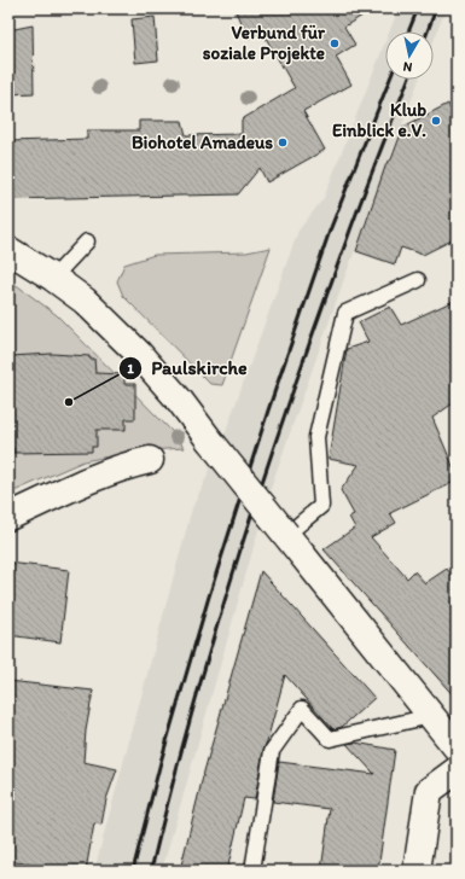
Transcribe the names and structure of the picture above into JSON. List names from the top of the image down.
{
  "places": [
    "Verbund für soziale Projekte",
    "Klub Einblick e.V.",
    "Biohotel Amadeus",
    "Paulskirche"
  ],
  "north": "bottom"
}
